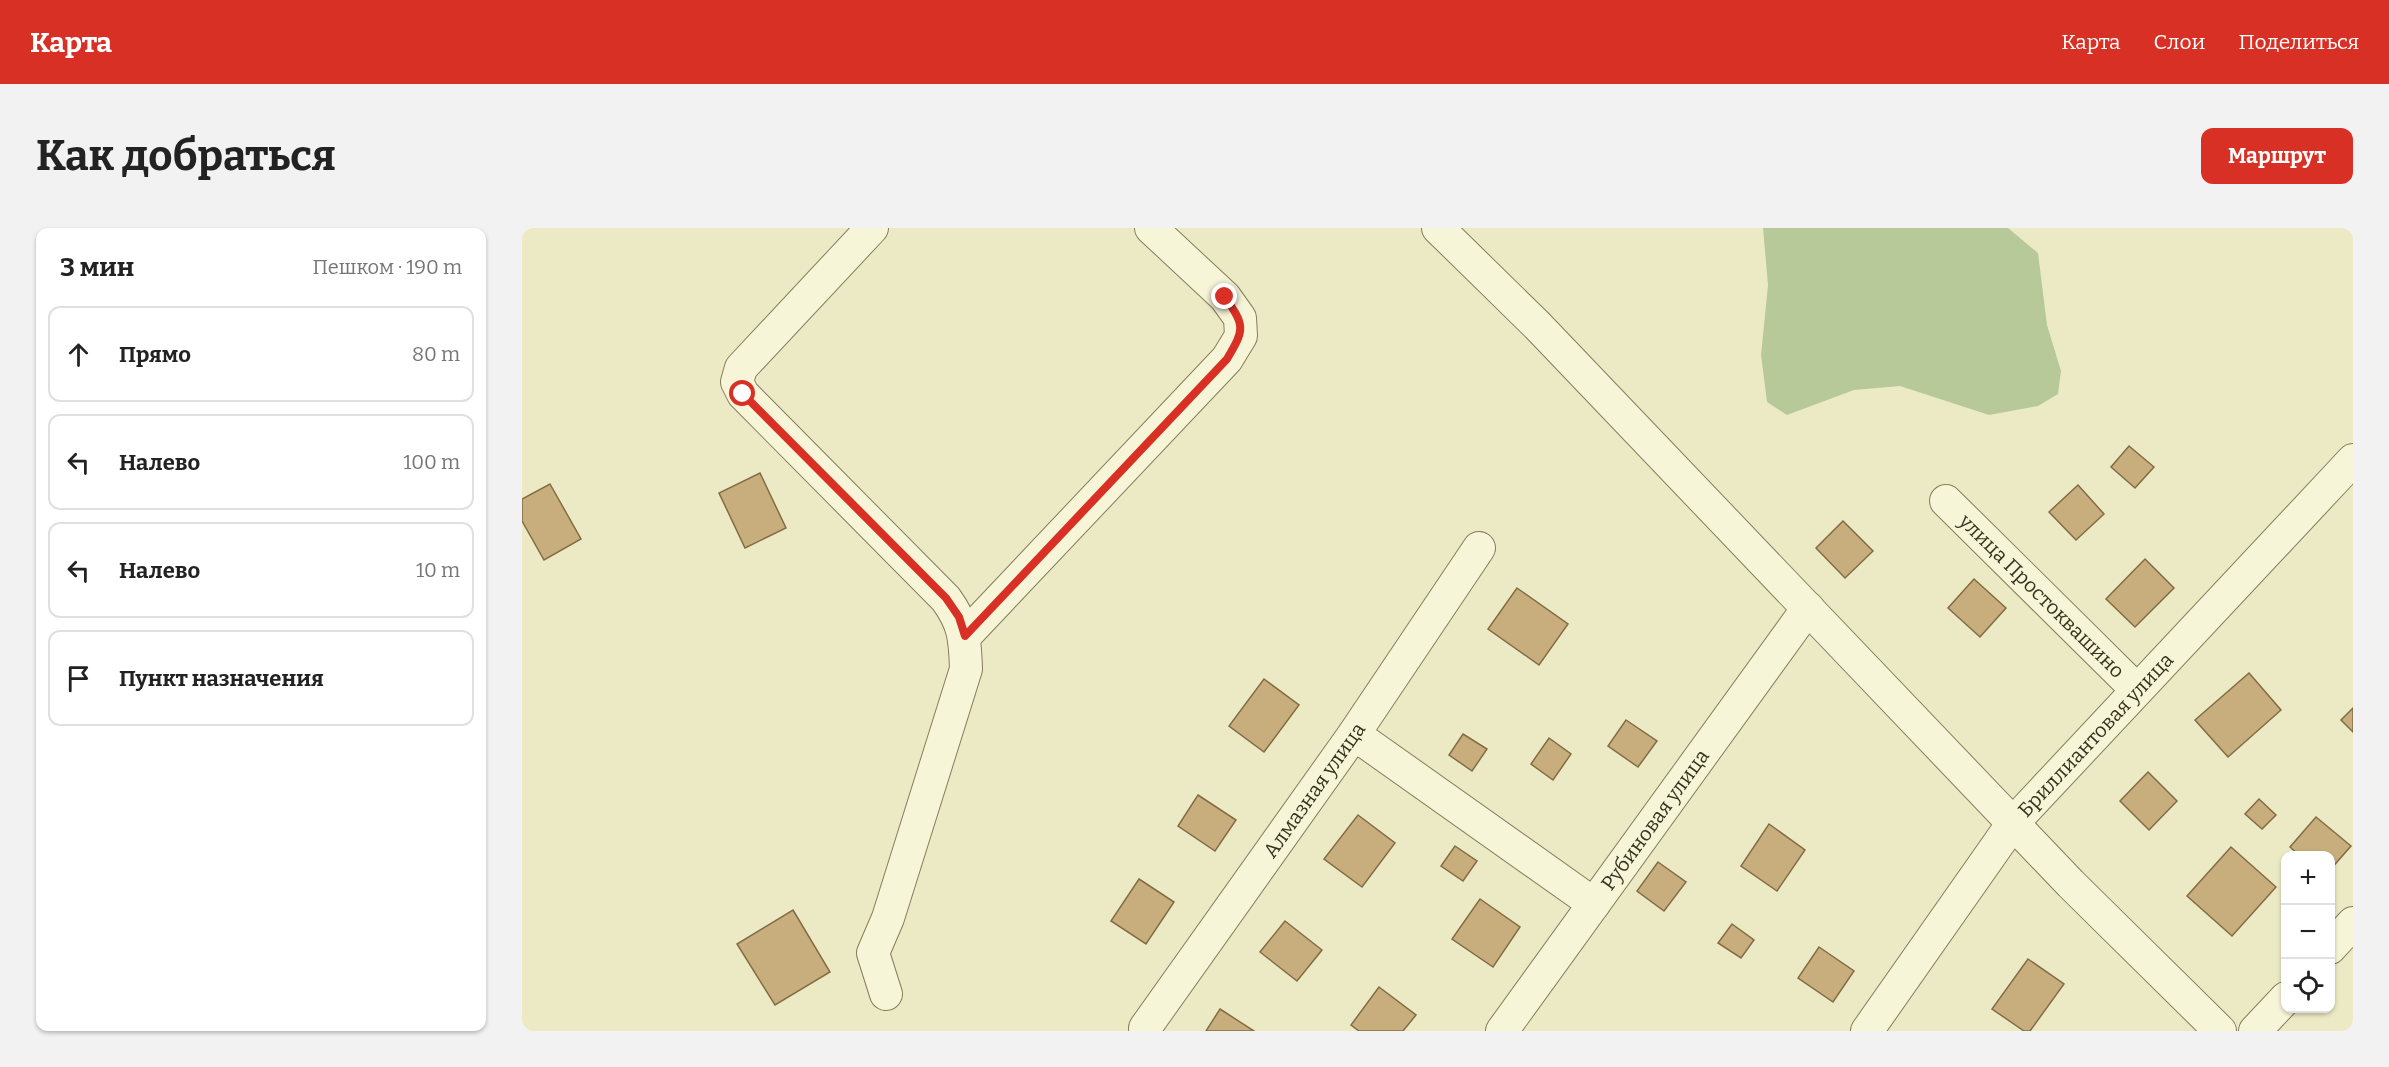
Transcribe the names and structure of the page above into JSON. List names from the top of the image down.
{
  "streets": {
    "street": [
      "улица Простоквашино",
      "Бриллиантовая улица",
      "Алмазная улица",
      "Рубиновая улица"
    ]
  },
  "crossings": [
    ["улица Простоквашино", "Бриллиантовая улица"]
  ],
  "page": {
    "header": "Карта",
    "nav": ["Карта", "Слои", "Поделиться"],
    "buttons": "Маршрут",
    "title": "Как добраться",
    "heading": ["3 мин", "Пешком · 190 m"],
    "list": [
      ["Прямо", "80 m"],
      ["Налево", "100 m"],
      ["Налево", "10 m"],
      "Пункт назначения"
    ],
    "map_buttons": ["+", "−"]
  }
}
